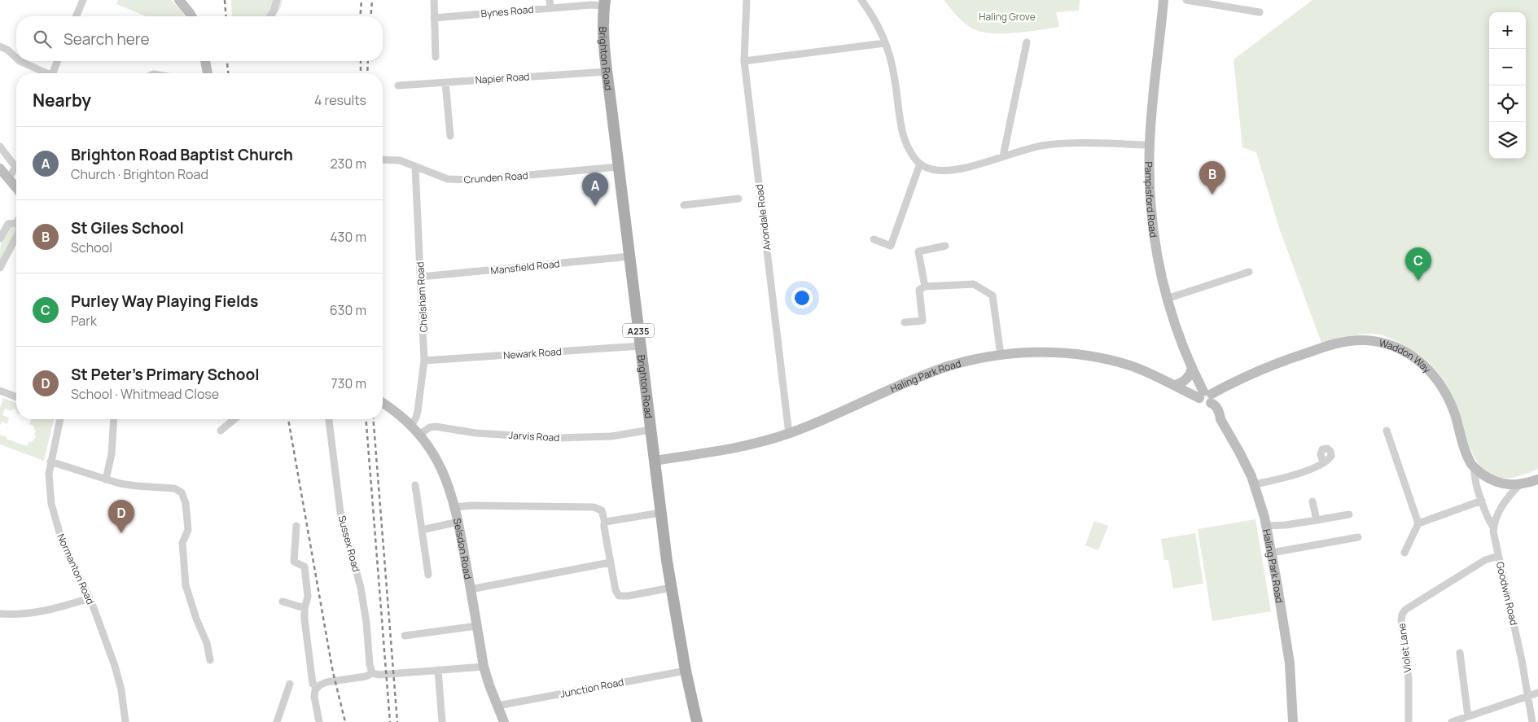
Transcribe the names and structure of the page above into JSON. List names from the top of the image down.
{
  "streets": {
    "main road": ["Brighton Road", "A235"],
    "street": [
      "Bynes Road",
      "Napier Road",
      "Crunden Road",
      "Pampisford Road",
      "Avondale Road",
      "Mansfield Road",
      "Chelsham Road",
      "Newark Road",
      "Waddon Way",
      "Haling Park Road",
      "Jarvis Road",
      "Sussex Road",
      "Selsdon Road",
      "Normanton Road",
      "Goodwin Road",
      "Violet Lane",
      "Junction Road"
    ]
  },
  "crossings": [
    ["Bynes Road", "Brighton Road"],
    ["Brighton Road", "Napier Road"],
    ["Brighton Road", "Crunden Road"],
    ["Brighton Road", "Mansfield Road"],
    ["Brighton Road", "Newark Road"],
    ["Brighton Road", "Haling Park Road"],
    ["Brighton Road", "Jarvis Road"],
    ["Brighton Road", "Junction Road"],
    ["Crunden Road", "Chelsham Road"],
    ["Pampisford Road", "Waddon Way"],
    ["Pampisford Road", "Haling Park Road"],
    ["Avondale Road", "Haling Park Road"],
    ["Mansfield Road", "Chelsham Road"],
    ["Chelsham Road", "Newark Road"],
    ["Chelsham Road", "Selsdon Road"],
    ["Waddon Way", "Haling Park Road"],
    ["Waddon Way", "Goodwin Road"],
    ["Jarvis Road", "Selsdon Road"],
    ["Selsdon Road", "Junction Road"],
    ["Goodwin Road", "Violet Lane"]
  ],
  "parks": ["Haling Grove"],
  "page": {
    "map_buttons": ["+", "−"],
    "search": "Search here",
    "heading": ["Nearby", "4 results"],
    "list": [
      {
        "mark": "A",
        "name": "Brighton Road Baptist Church",
        "note": "Church · Brighton Road",
        "value": "230 m"
      },
      {
        "mark": "B",
        "name": "St Giles School",
        "note": "School",
        "value": "430 m"
      },
      {
        "mark": "C",
        "name": "Purley Way Playing Fields",
        "note": "Park",
        "value": "630 m"
      },
      {
        "mark": "D",
        "name": "St Peter's Primary School",
        "note": "School · Whitmead Close",
        "value": "730 m"
      }
    ],
    "pins": [
      "B",
      "A",
      "C",
      "D"
    ]
  }
}
